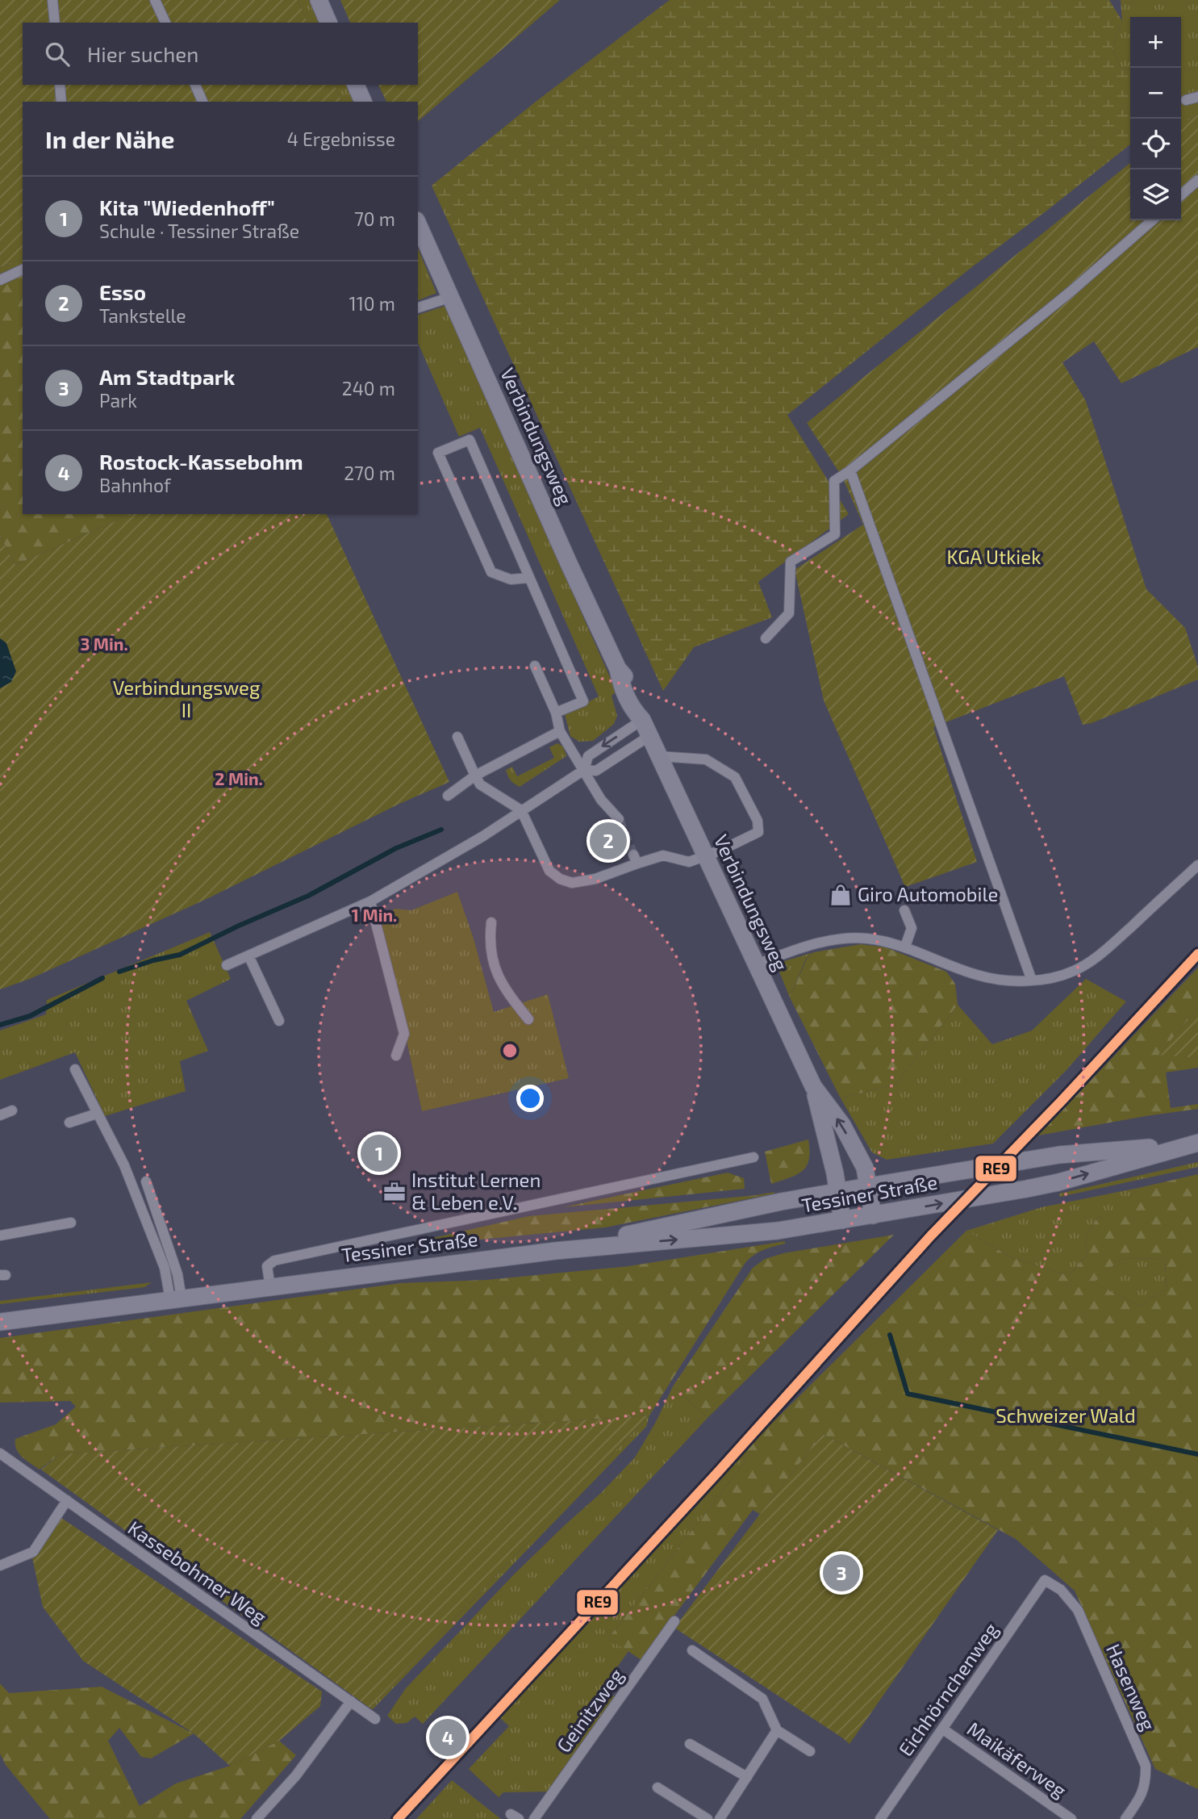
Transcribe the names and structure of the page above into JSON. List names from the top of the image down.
{
  "streets": {
    "main road": ["Verbindungsweg", "Tessiner Straße"],
    "street": [
      "Kassebohmer Weg",
      "Hasenweg",
      "Eichhörnchenweg",
      "Geinitzweg",
      "Maikäferweg"
    ]
  },
  "crossings": [
    ["Verbindungsweg", "Tessiner Straße"],
    ["Hasenweg", "Eichhörnchenweg"],
    ["Eichhörnchenweg", "Maikäferweg"]
  ],
  "parks": ["KGA Utkiek", "Verbindungsweg II", "Schweizer Wald"],
  "places": {
    "shop": ["Giro Automobile"],
    "office": ["Institut Lernen & Leben e.V."]
  },
  "lines": ["transit line RE9"],
  "page": {
    "map_buttons": ["+", "−"],
    "search": "Hier suchen",
    "heading": ["In der Nähe", "4 Ergebnisse"],
    "list": [
      {
        "mark": "1",
        "name": "Kita \"Wiedenhoff\"",
        "note": "Schule · Tessiner Straße",
        "value": "70 m"
      },
      {
        "mark": "2",
        "name": "Esso",
        "note": "Tankstelle",
        "value": "110 m"
      },
      {
        "mark": "3",
        "name": "Am Stadtpark",
        "note": "Park",
        "value": "240 m"
      },
      {
        "mark": "4",
        "name": "Rostock-Kassebohm",
        "note": "Bahnhof",
        "value": "270 m"
      }
    ],
    "pins": [
      "2",
      "1",
      "3",
      "4"
    ]
  },
  "rings": ["3 Min.", "2 Min.", "1 Min."]
}
